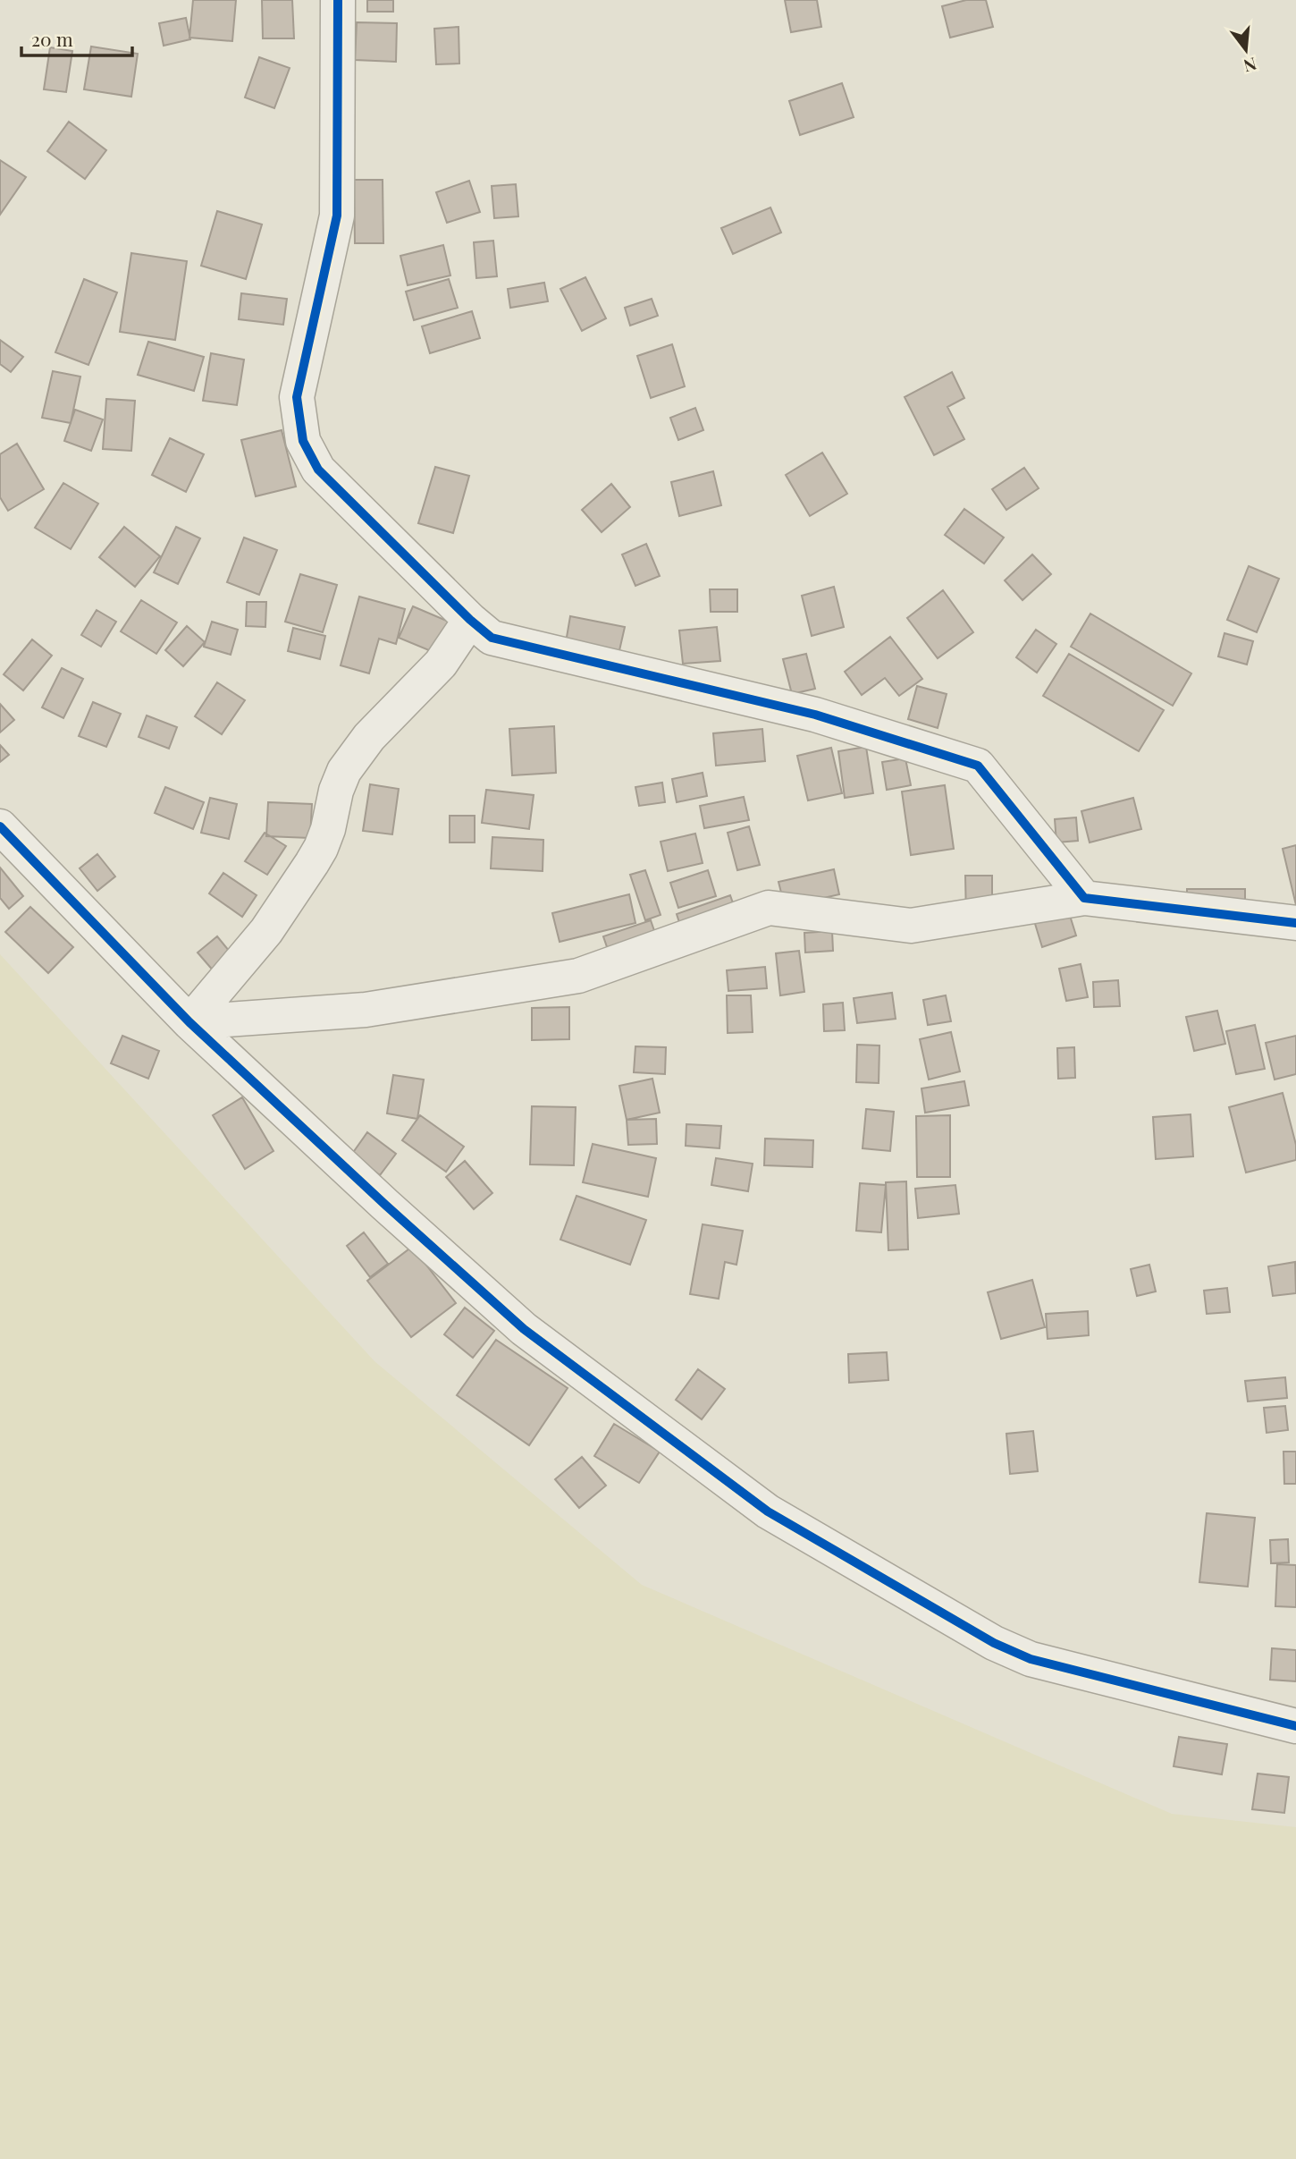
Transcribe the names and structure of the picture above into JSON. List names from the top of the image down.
{
  "scale_bar": "20 m",
  "north": "bottom"
}
